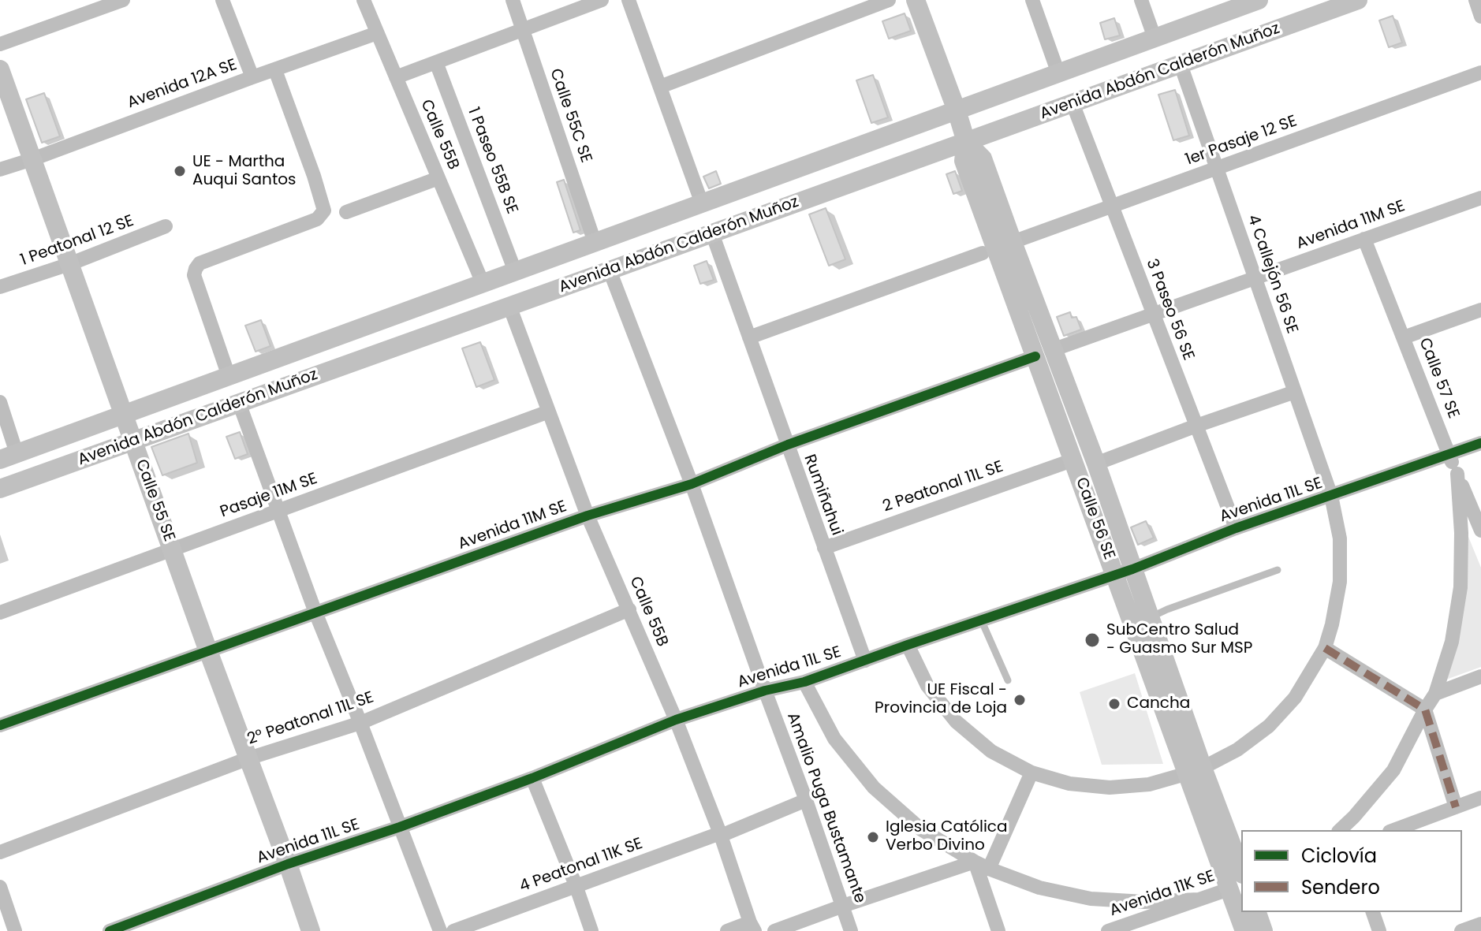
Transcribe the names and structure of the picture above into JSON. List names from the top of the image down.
{
  "streets": {
    "main road": ["Avenida Abdón Calderón Muñoz", "Calle 55 SE", "Calle 56 SE"],
    "street": [
      "Avenida 12A SE",
      "Calle 55C SE",
      "Calle 55B",
      "1er Pasaje 12 SE",
      "1 Paseo 55B SE",
      "Avenida 11M SE",
      "1 Peatonal 12 SE",
      "4 Callejón 56 SE",
      "3 Paseo 56 SE",
      "Calle 57 SE",
      "2 Peatonal 11L SE",
      "Rumiñahui",
      "Pasaje 11M SE",
      "Avenida 11L SE",
      "2° Peatonal 11L SE",
      "Amalio Puga Bustamante",
      "4 Peatonal 11K SE",
      "Avenida 11K SE"
    ]
  },
  "crossings": [
    ["Avenida Abdón Calderón Muñoz", "Calle 55C SE"],
    ["Avenida Abdón Calderón Muñoz", "Calle 55B"],
    ["Avenida Abdón Calderón Muñoz", "1 Paseo 55B SE"],
    ["Avenida Abdón Calderón Muñoz", "4 Callejón 56 SE"],
    ["Avenida Abdón Calderón Muñoz", "3 Paseo 56 SE"],
    ["Avenida Abdón Calderón Muñoz", "Rumiñahui"],
    ["Avenida Abdón Calderón Muñoz", "Calle 55 SE"],
    ["Avenida Abdón Calderón Muñoz", "Calle 56 SE"],
    ["Avenida Abdón Calderón Muñoz", "Amalio Puga Bustamante"],
    ["Avenida 12A SE", "Calle 55B"],
    ["Avenida 12A SE", "Calle 55 SE"],
    ["Calle 55B", "Avenida 11M SE"],
    ["Calle 55B", "Pasaje 11M SE"],
    ["Calle 55B", "Avenida 11L SE"],
    ["Calle 55B", "2° Peatonal 11L SE"],
    ["Calle 55B", "4 Peatonal 11K SE"],
    ["1er Pasaje 12 SE", "4 Callejón 56 SE"],
    ["1er Pasaje 12 SE", "3 Paseo 56 SE"],
    ["1er Pasaje 12 SE", "Calle 56 SE"],
    ["Avenida 11M SE", "4 Callejón 56 SE"],
    ["Avenida 11M SE", "3 Paseo 56 SE"],
    ["Avenida 11M SE", "Calle 57 SE"],
    ["Avenida 11M SE", "Rumiñahui"],
    ["Avenida 11M SE", "Calle 55 SE"],
    ["Avenida 11M SE", "Calle 56 SE"],
    ["Avenida 11M SE", "Amalio Puga Bustamante"],
    ["1 Peatonal 12 SE", "Calle 55 SE"],
    ["4 Callejón 56 SE", "Avenida 11L SE"],
    ["4 Callejón 56 SE", "Calle 56 SE"],
    ["3 Paseo 56 SE", "Avenida 11L SE"],
    ["Calle 57 SE", "Avenida 11L SE"],
    ["2 Peatonal 11L SE", "Rumiñahui"],
    ["2 Peatonal 11L SE", "Calle 56 SE"],
    ["Rumiñahui", "Avenida 11L SE"],
    ["Pasaje 11M SE", "Calle 55 SE"],
    ["Calle 55 SE", "Avenida 11L SE"],
    ["Calle 55 SE", "2° Peatonal 11L SE"],
    ["Avenida 11L SE", "Calle 56 SE"],
    ["Avenida 11L SE", "Amalio Puga Bustamante"],
    ["Calle 56 SE", "Avenida 11K SE"],
    ["Amalio Puga Bustamante", "4 Peatonal 11K SE"]
  ],
  "places": [
    "UE - Martha Auqui Santos",
    "SubCentro Salud - Guasmo Sur MSP",
    "UE Fiscal - Provincia de Loja",
    "Cancha",
    "Iglesia Católica Verbo Divino"
  ],
  "legend": ["Ciclovía", "Sendero"]
}
